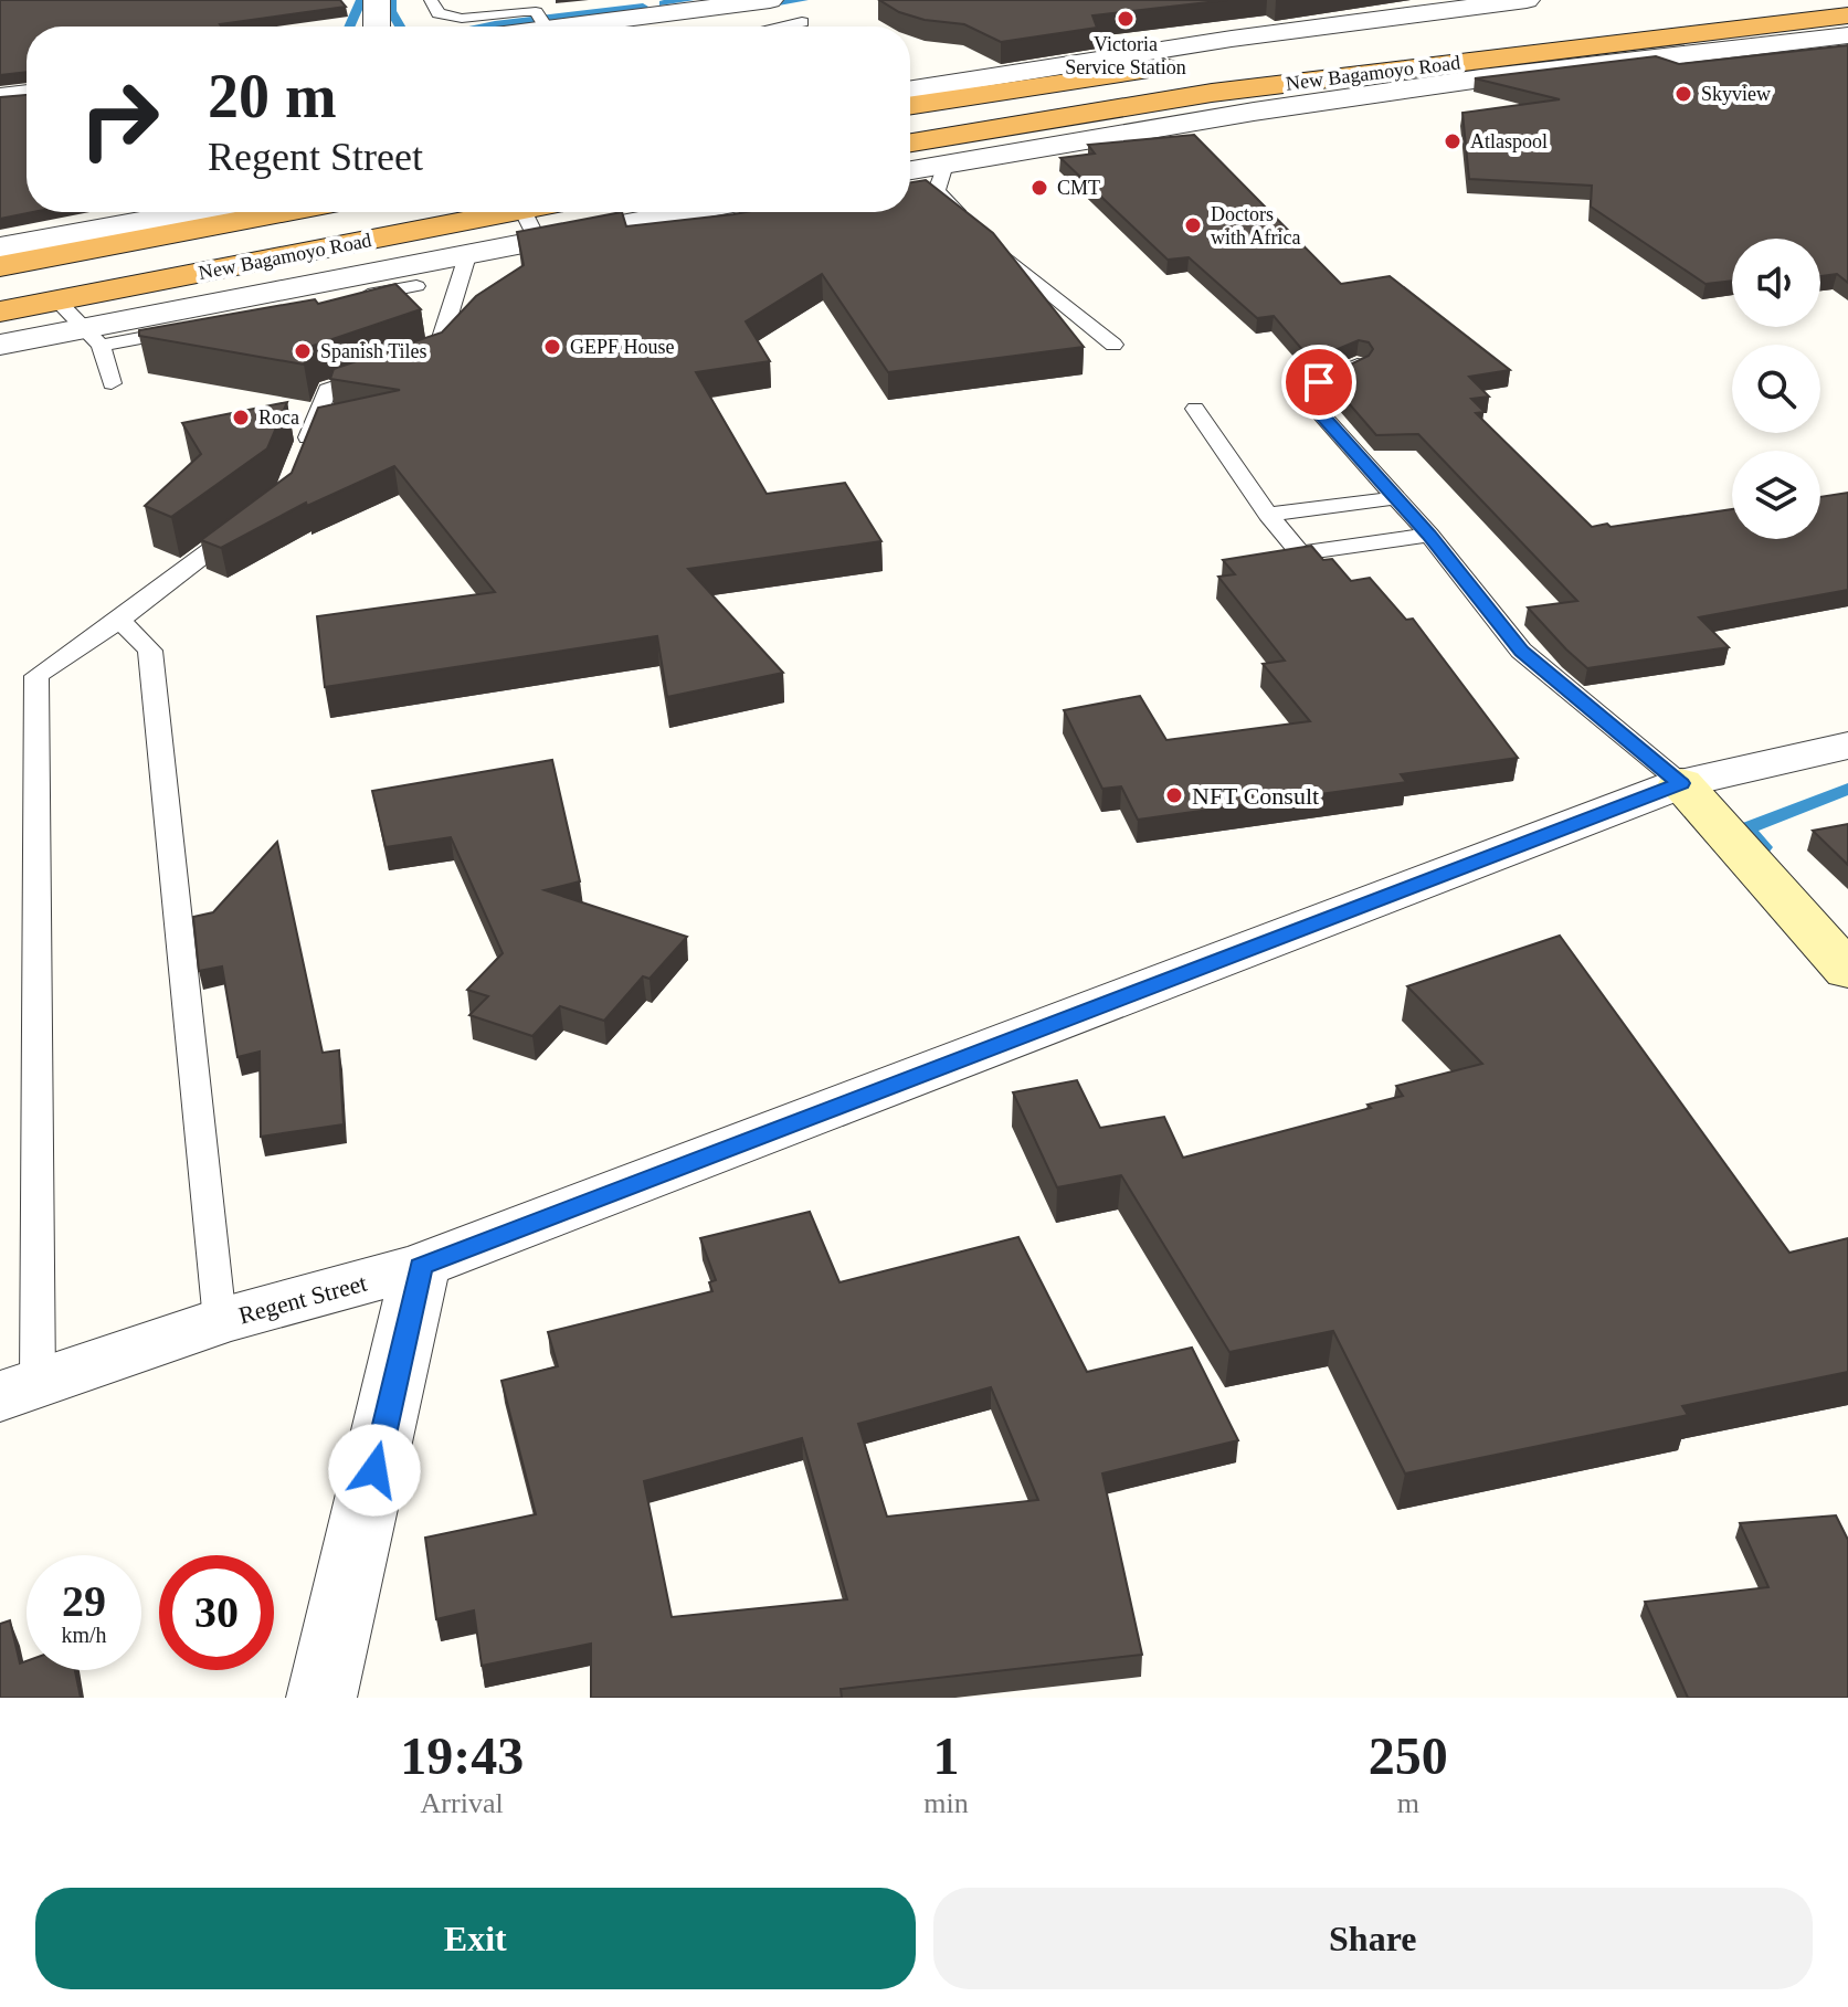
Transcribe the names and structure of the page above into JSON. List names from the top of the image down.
{
  "streets": {
    "highway": ["New Bagamoyo Road"],
    "street": ["Regent Street"]
  },
  "places": [
    "Victoria Service Station",
    "Skyview",
    "Atlaspool",
    "CMT",
    "Doctors with Africa",
    "GEPF House",
    "Spanish Tiles",
    "Roca",
    "NFT Consult"
  ],
  "page": {
    "turn": ["20 m", "Regent Street"],
    "speed": "29 km/h",
    "limit": "30",
    "eta": [
      "19:43",
      "Arrival",
      "1",
      "min",
      "250",
      "m"
    ],
    "buttons": ["Exit", "Share"]
  }
}
